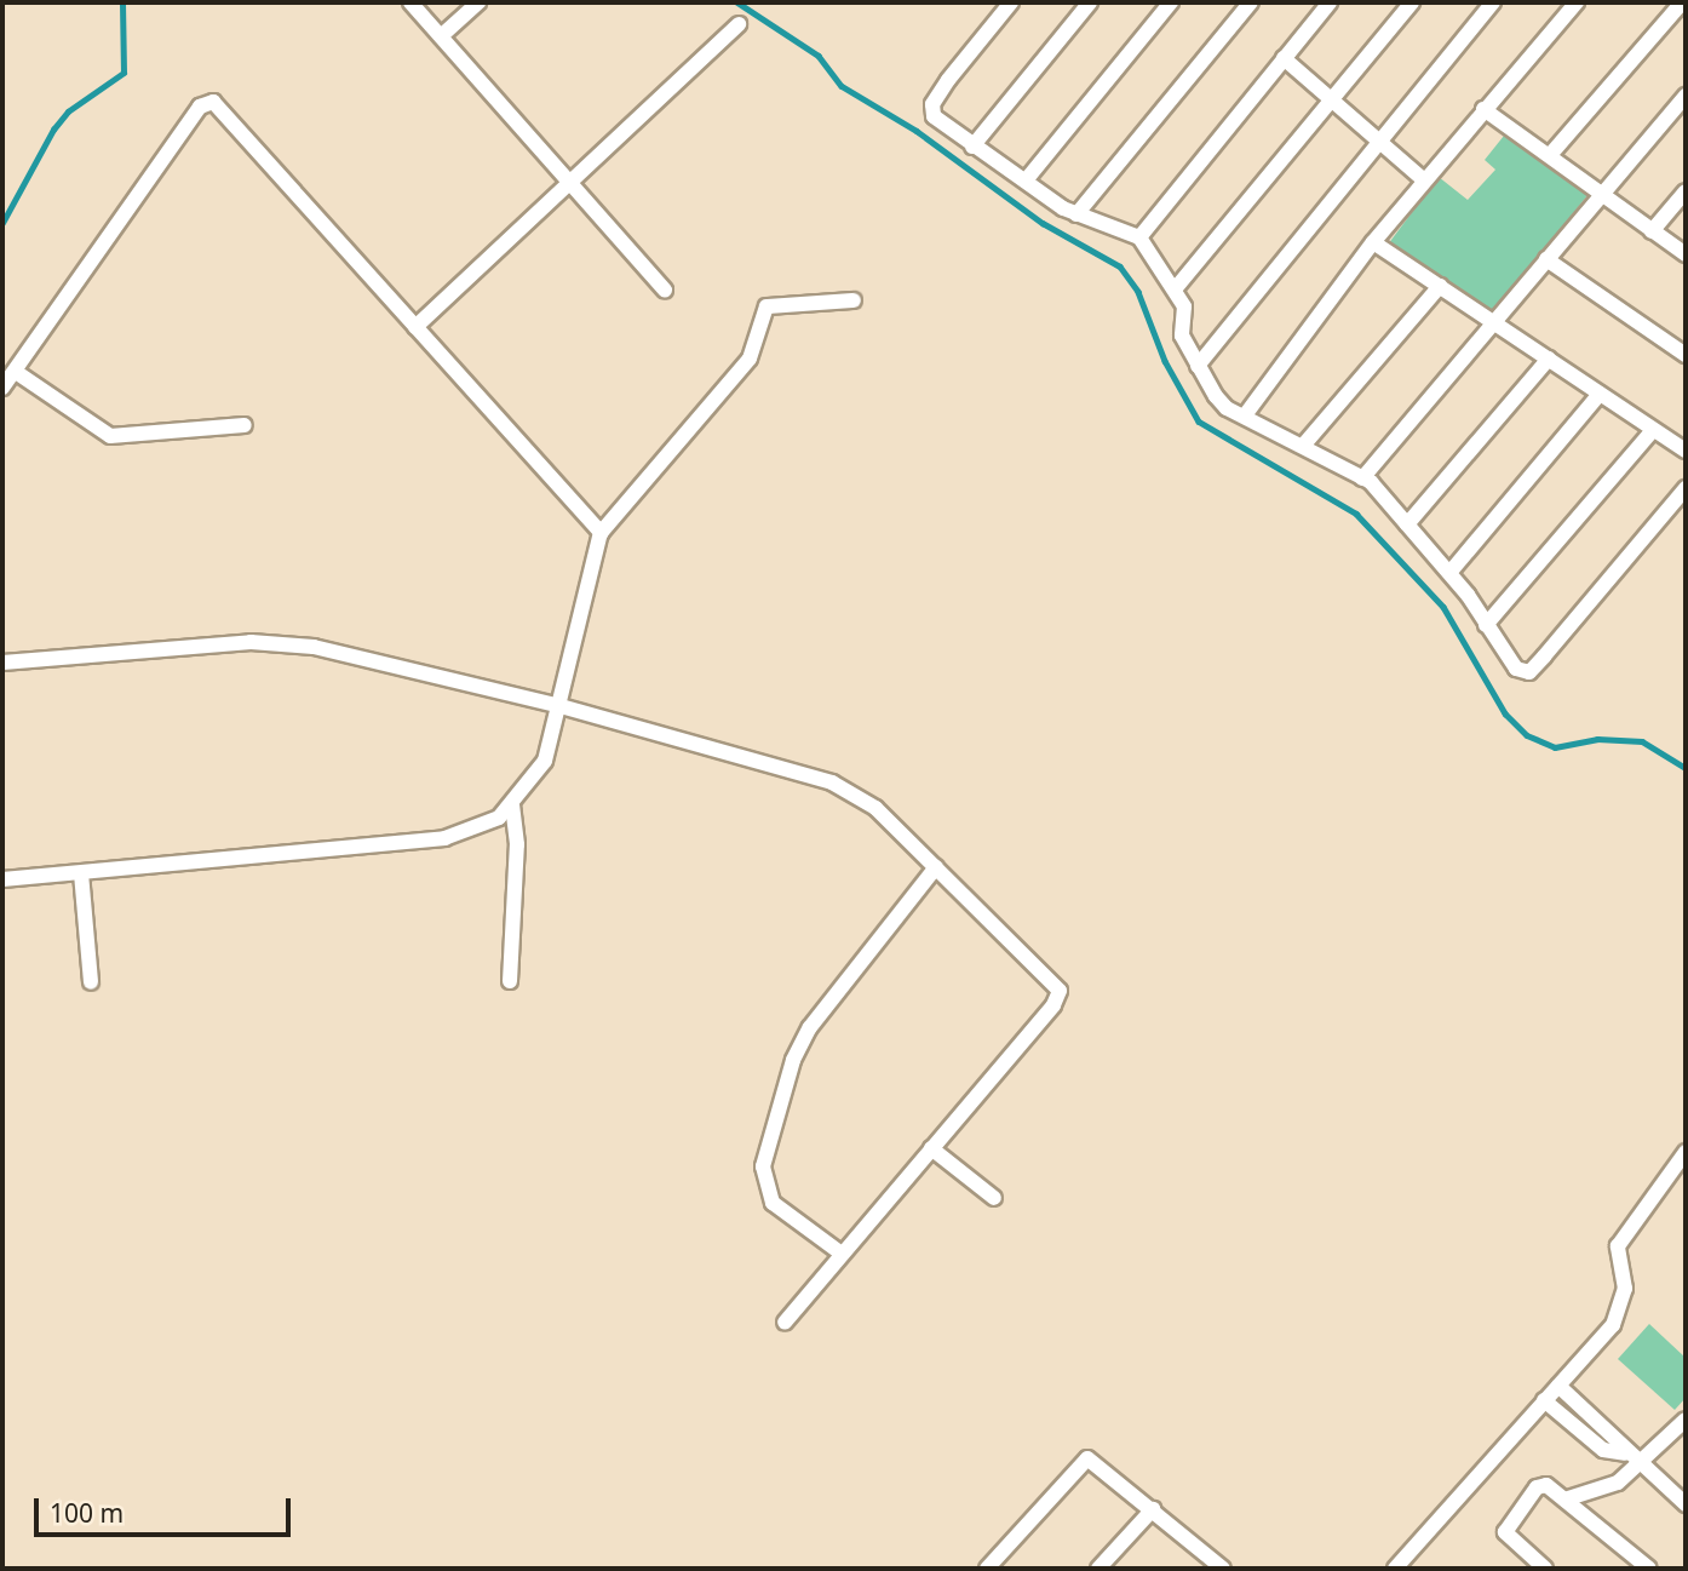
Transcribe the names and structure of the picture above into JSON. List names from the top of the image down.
{
  "scale_bar": "100 m"
}
